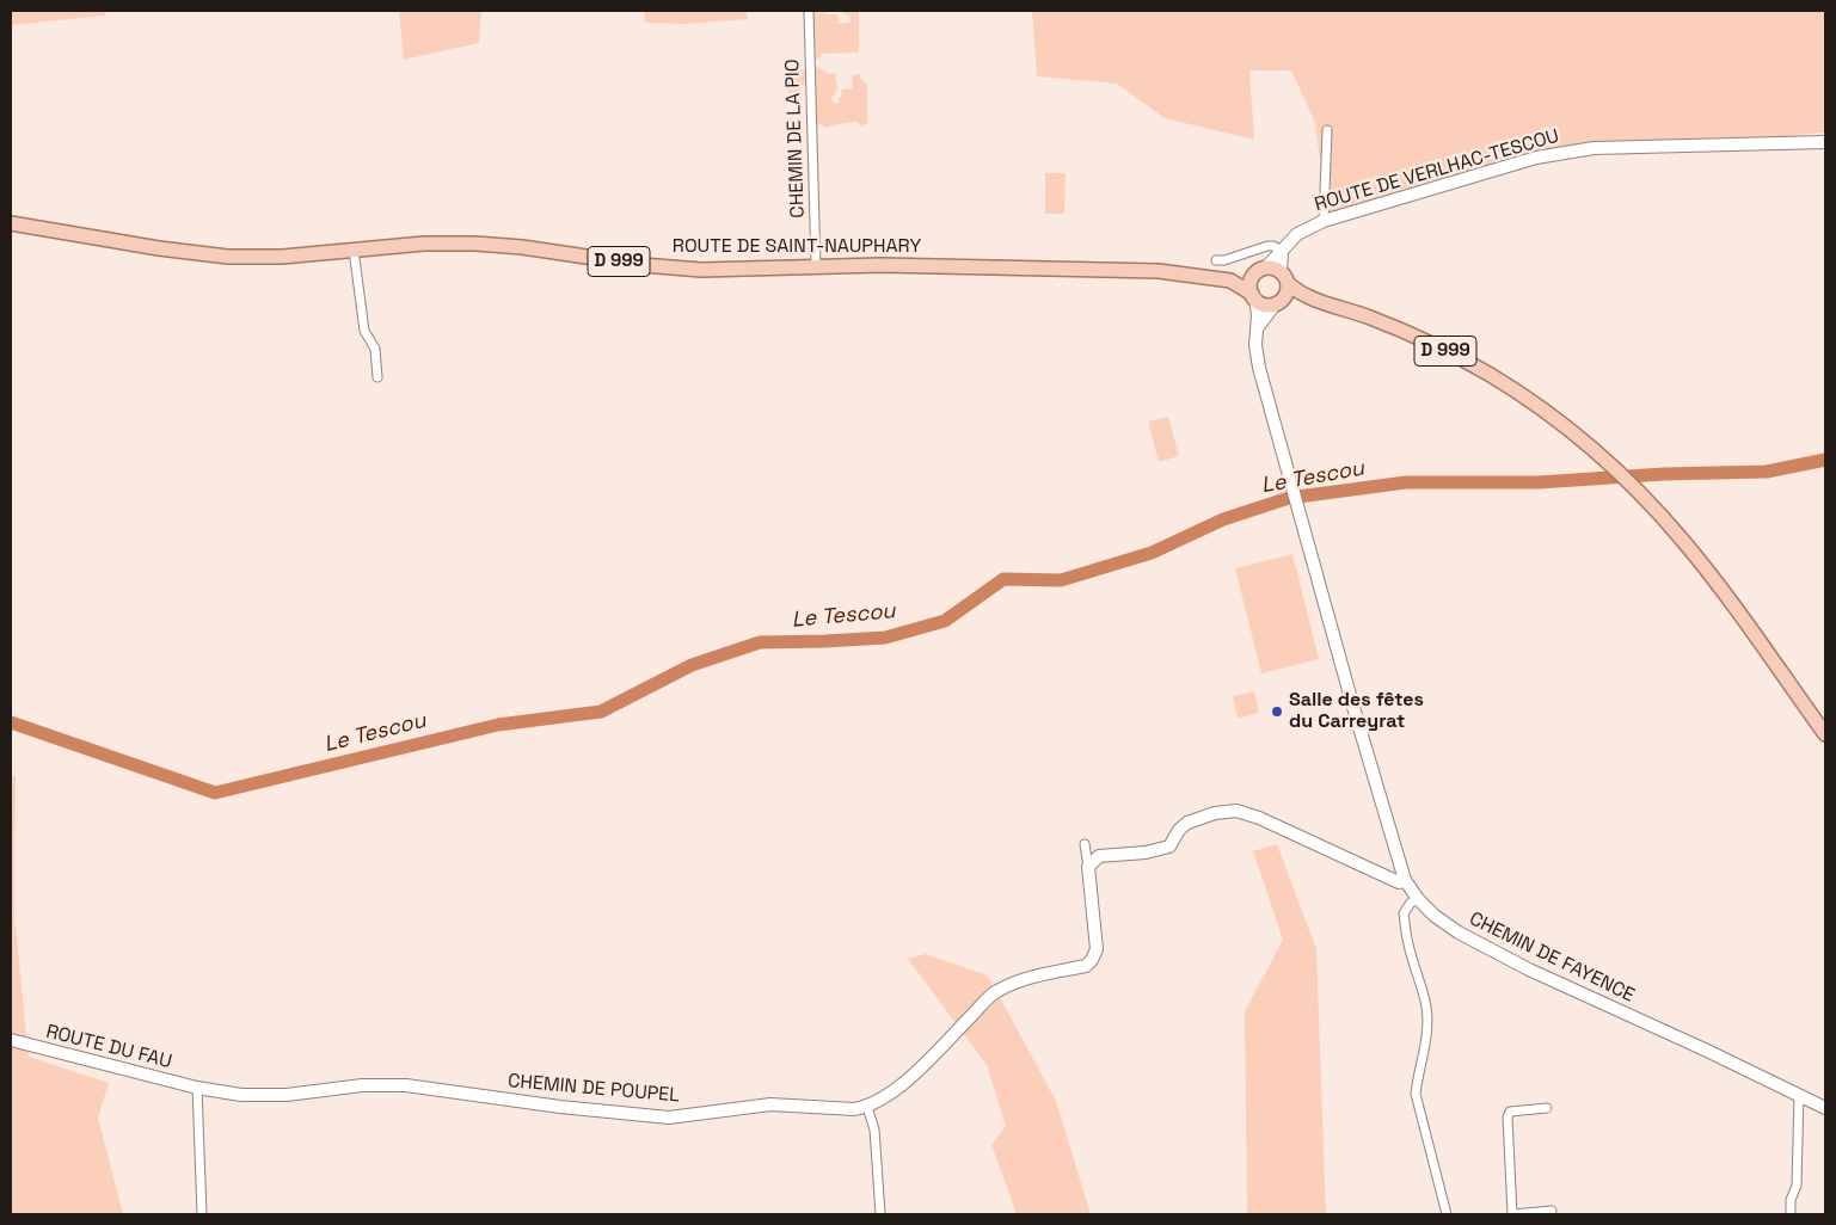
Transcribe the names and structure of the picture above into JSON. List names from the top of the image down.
{
  "streets": {
    "main road": ["ROUTE DE SAINT-NAUPHARY", "D 999"],
    "street": [
      "CHEMIN DE LA PIO",
      "ROUTE DE VERLHAC-TESCOU",
      "CHEMIN DE FAYENCE",
      "ROUTE DU FAU",
      "CHEMIN DE POUPEL"
    ]
  },
  "crossings": [
    ["CHEMIN DE LA PIO", "ROUTE DE SAINT-NAUPHARY"],
    ["ROUTE DE VERLHAC-TESCOU", "ROUTE DE SAINT-NAUPHARY"],
    ["ROUTE DE VERLHAC-TESCOU", "D 999"],
    ["ROUTE DE VERLHAC-TESCOU", "CHEMIN DE FAYENCE"],
    ["ROUTE DE SAINT-NAUPHARY", "D 999"],
    ["ROUTE DE SAINT-NAUPHARY", "CHEMIN DE FAYENCE"],
    ["D 999", "CHEMIN DE FAYENCE"],
    ["ROUTE DU FAU", "CHEMIN DE POUPEL"]
  ],
  "water": ["Le Tescou"],
  "places": ["Salle des fêtes du Carreyrat"]
}
